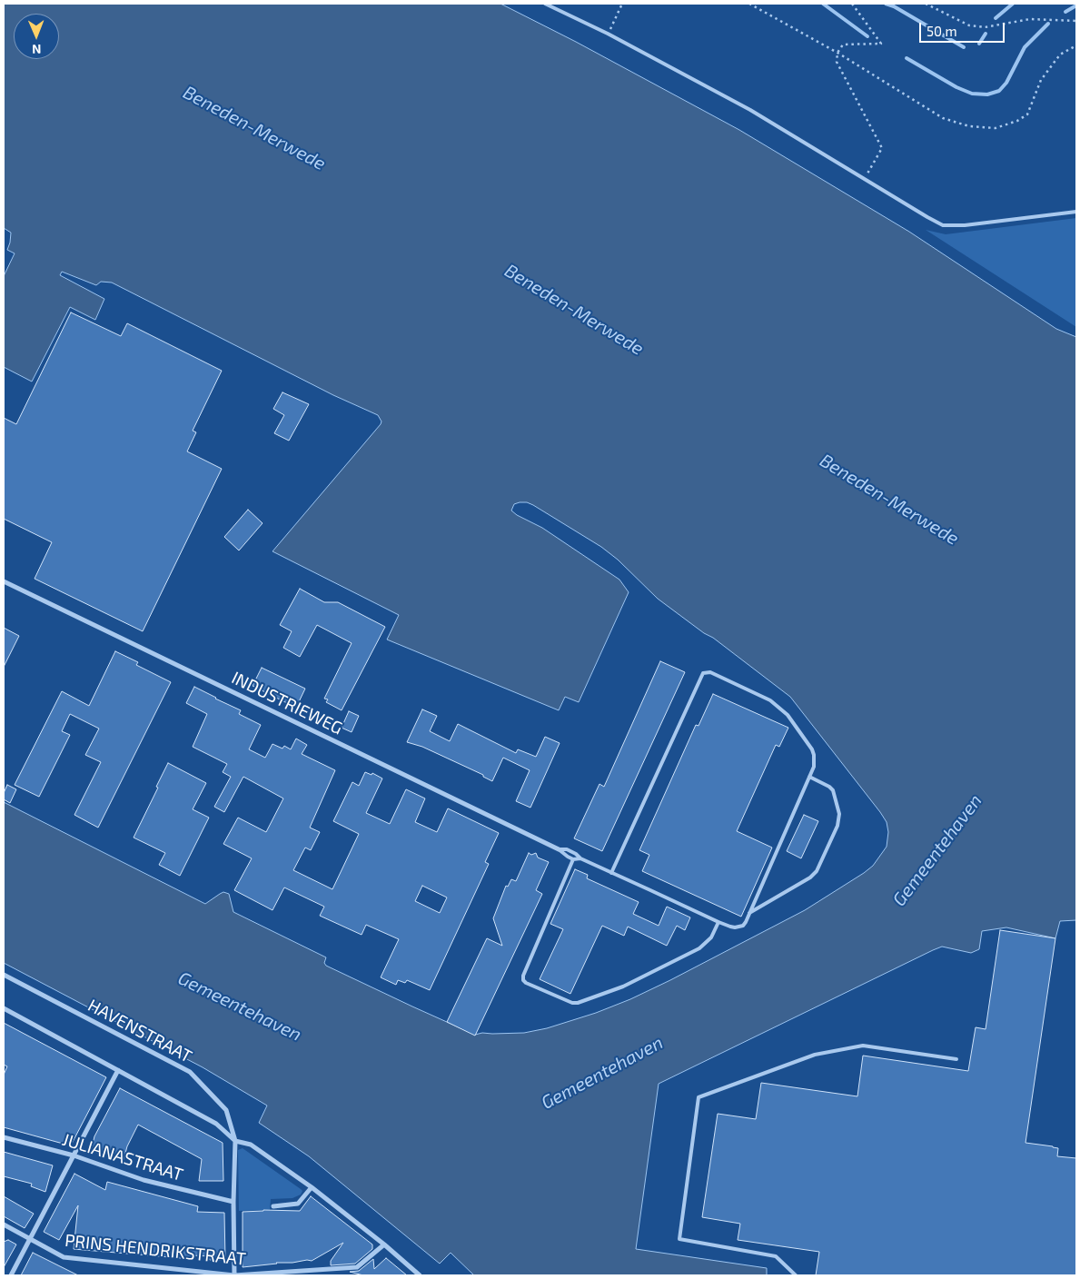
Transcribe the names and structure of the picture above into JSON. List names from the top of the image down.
{
  "streets": {
    "street": [
      "INDUSTRIEWEG",
      "HAVENSTRAAT",
      "JULIANASTRAAT",
      "PRINS HENDRIKSTRAAT"
    ]
  },
  "crossings": [
    ["HAVENSTRAAT", "JULIANASTRAAT"],
    ["HAVENSTRAAT", "PRINS HENDRIKSTRAAT"]
  ],
  "water": ["Beneden-Merwede", "Gemeentehaven"],
  "scale_bar": "50 m",
  "north": "bottom"
}
